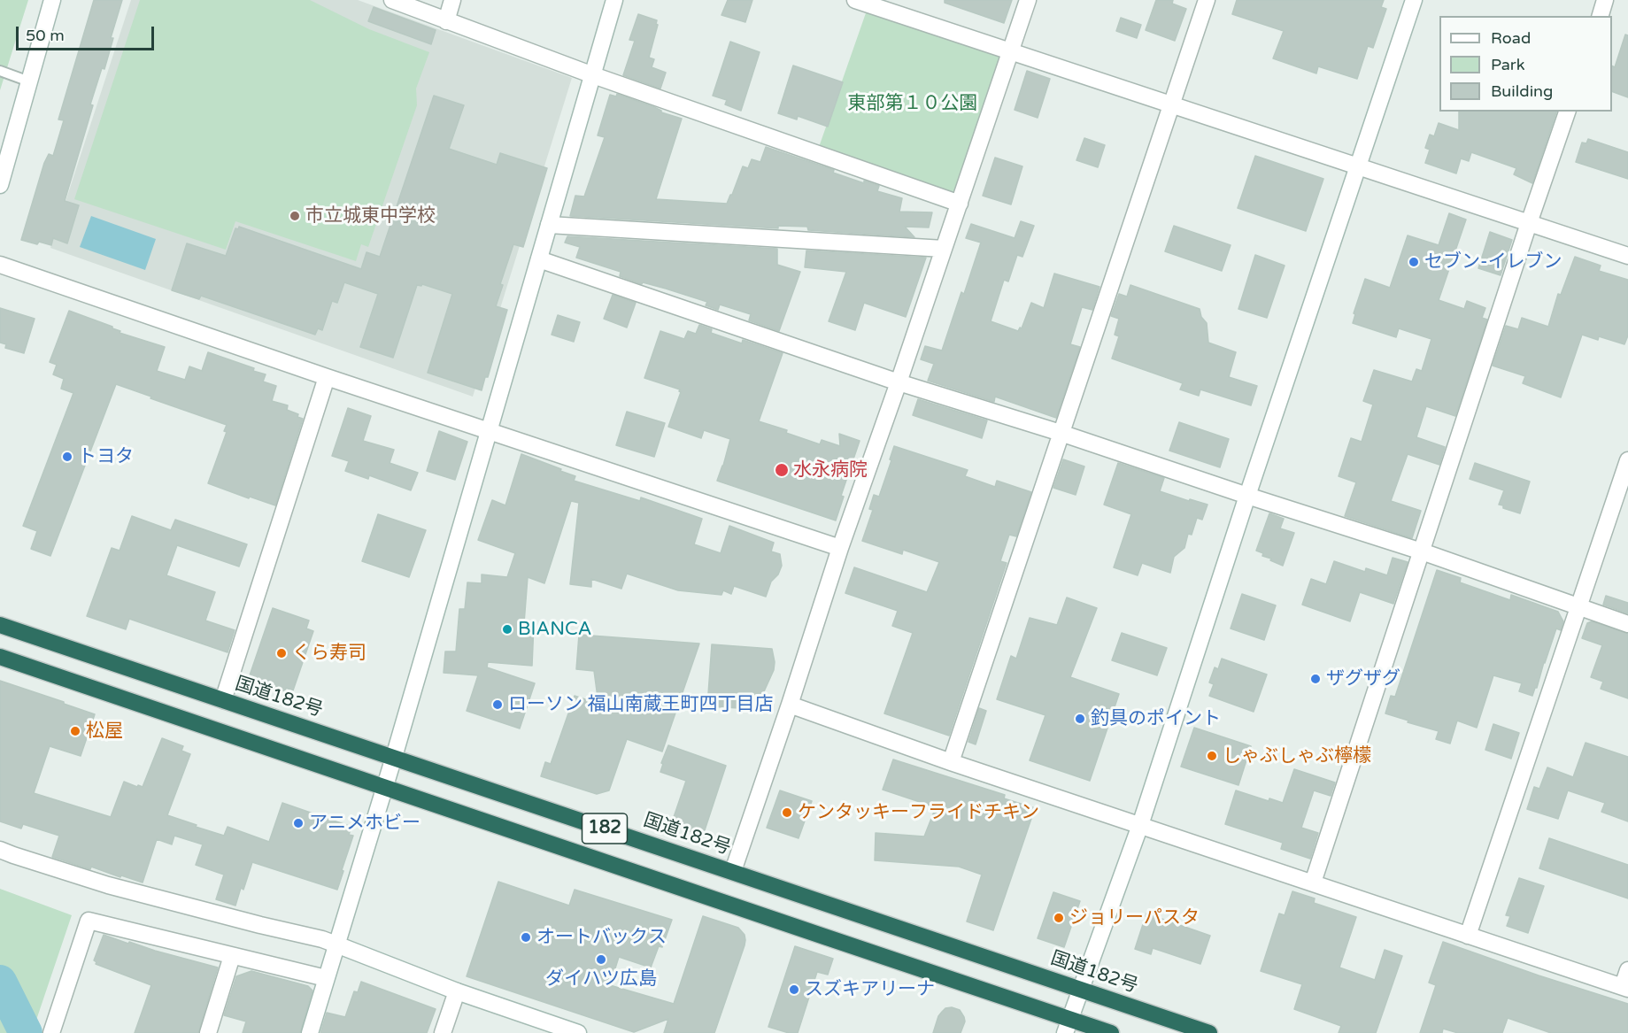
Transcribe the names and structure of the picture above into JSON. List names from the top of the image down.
{
  "streets": {
    "highway": ["国道182号", "182"]
  },
  "parks": ["東部第１０公園"],
  "places": [
    "市立城東中学校",
    "セブン-イレブン",
    "トヨタ",
    "水永病院",
    "BIANCA",
    "くら寿司",
    "ザグザグ",
    "ローソン 福山南蔵王町四丁目店",
    "釣具のポイント",
    "松屋",
    "しゃぶしゃぶ檸檬",
    "ケンタッキーフライドチキン",
    "アニメホビー",
    "ジョリーパスタ",
    "オートバックス",
    "ダイハツ広島",
    "スズキアリーナ"
  ],
  "legend": ["Road", "Park", "Building"],
  "scale_bar": "50 m"
}
